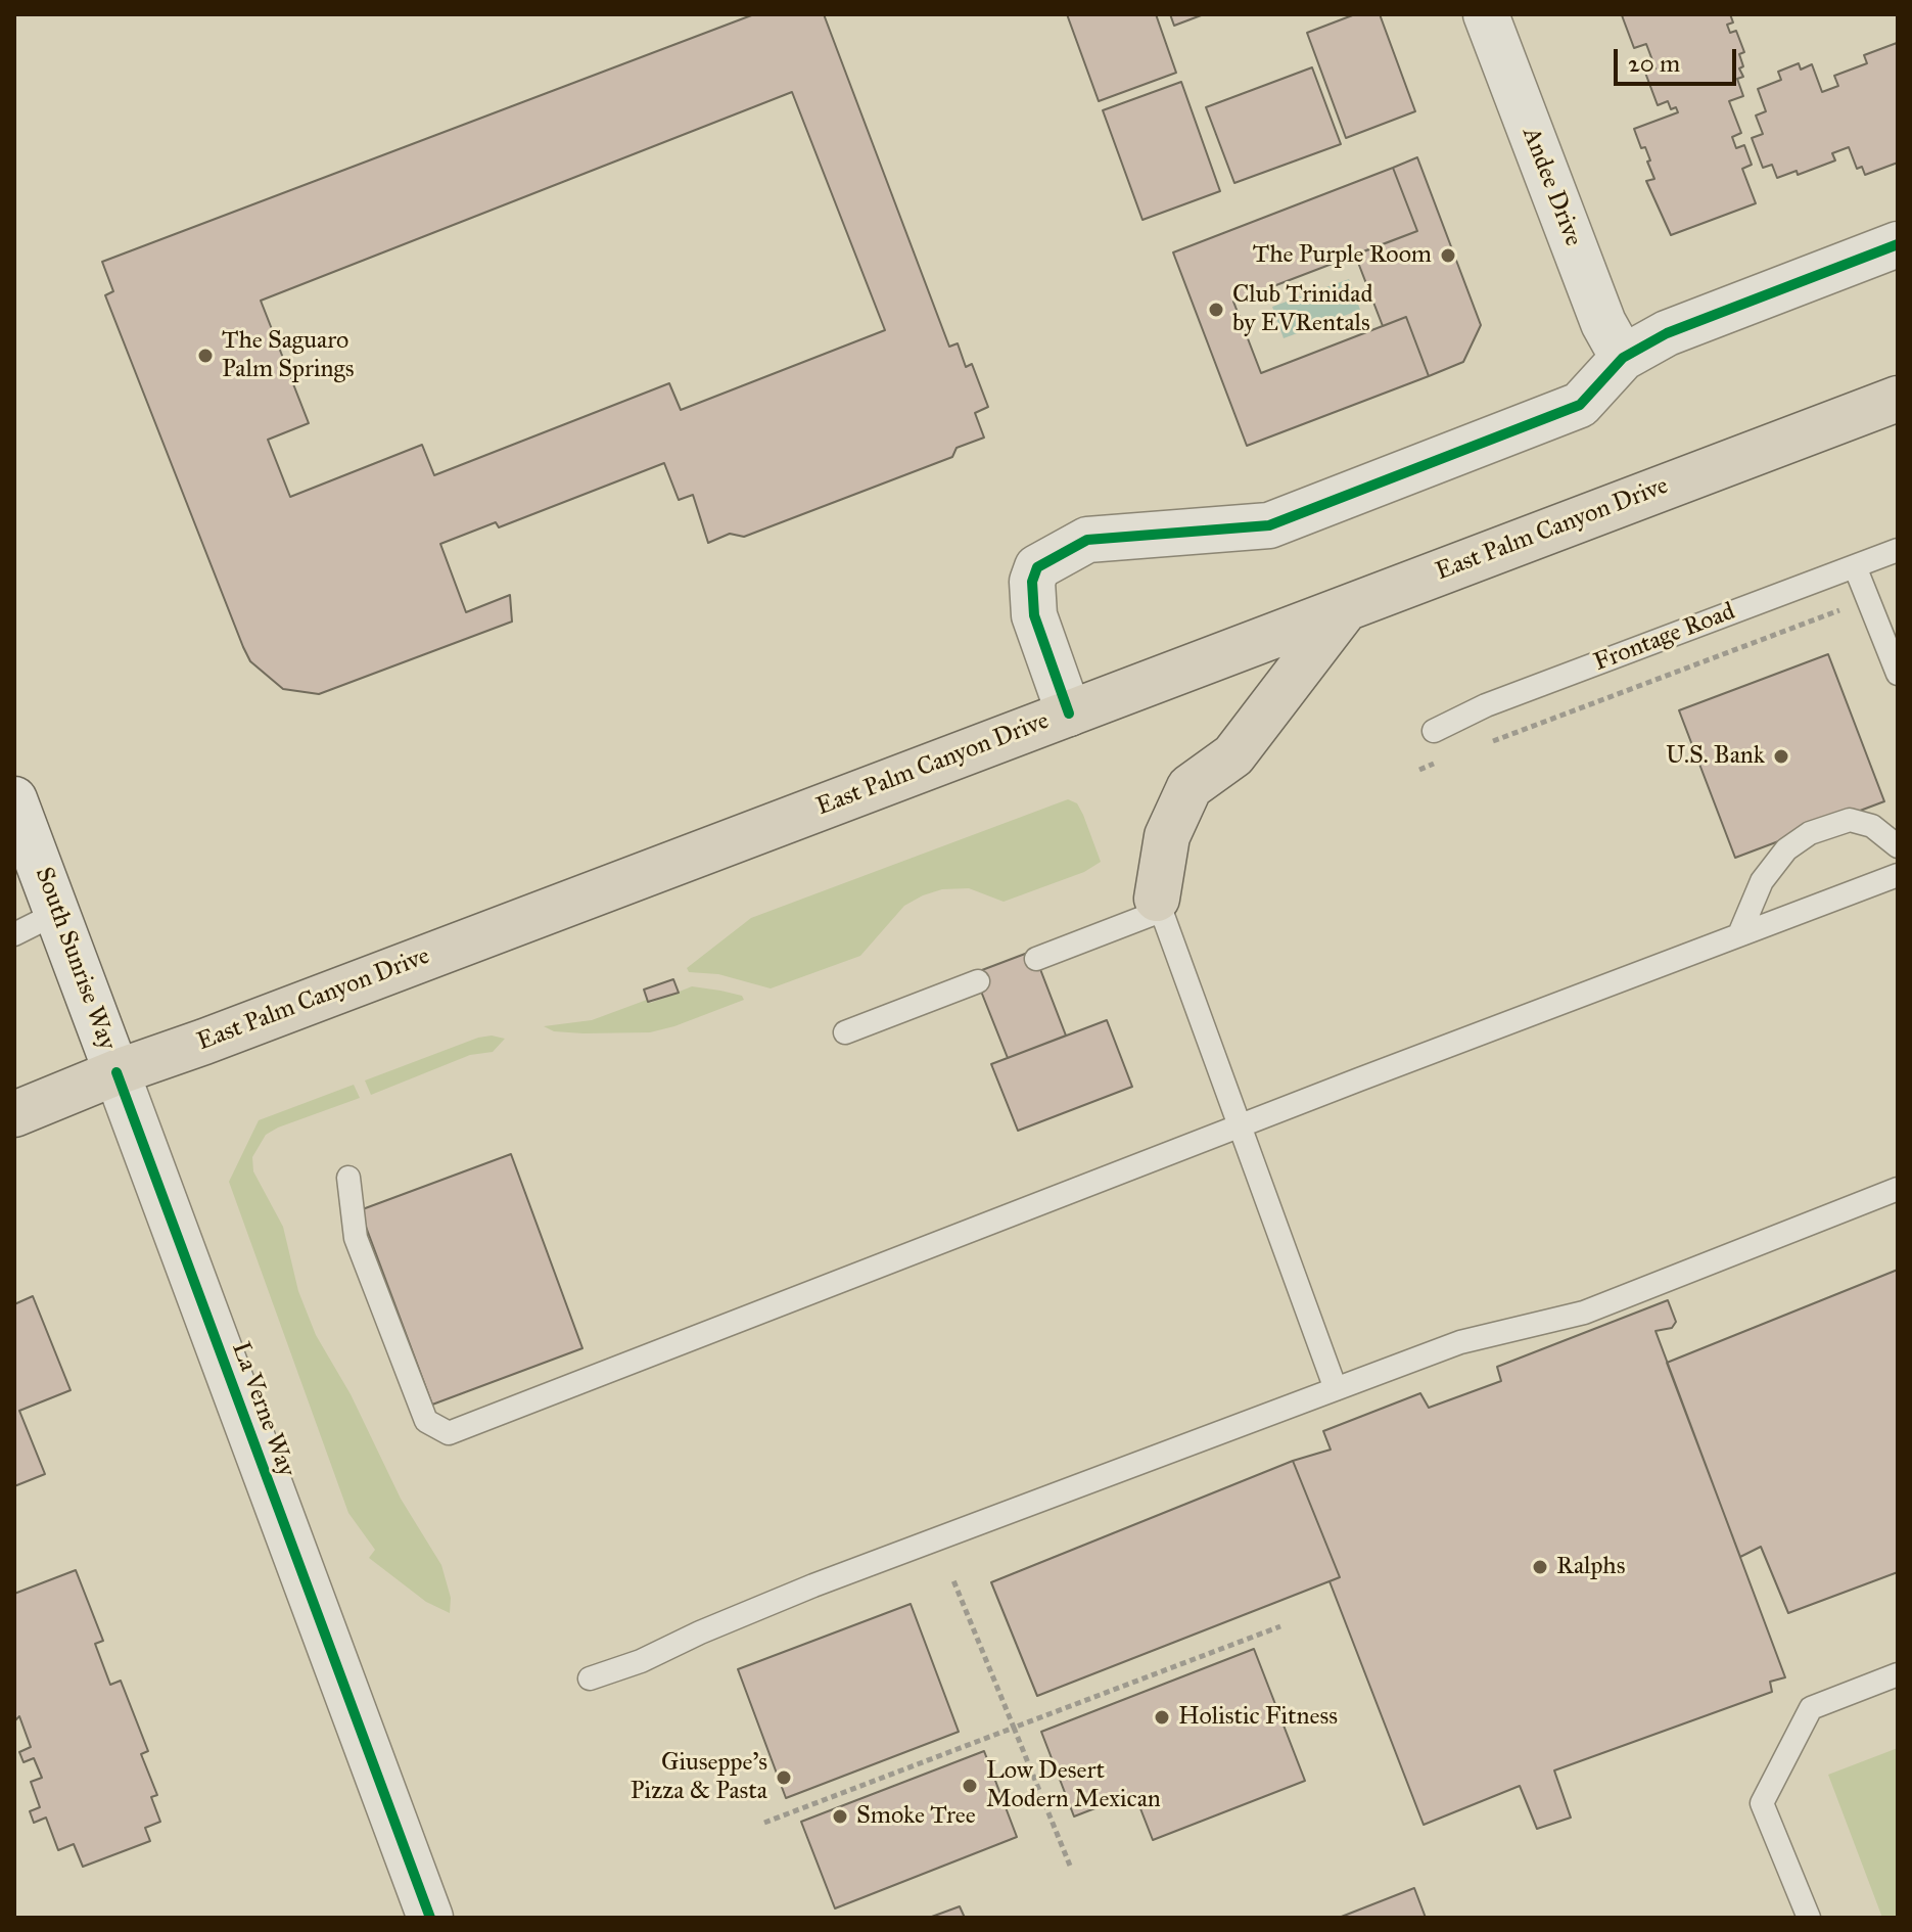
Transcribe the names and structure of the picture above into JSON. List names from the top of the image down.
{
  "streets": {
    "main road": ["East Palm Canyon Drive"],
    "street": ["Andee Drive", "South Sunrise Way", "La Verne Way"],
    "lane": ["Frontage Road"]
  },
  "crossings": [
    ["East Palm Canyon Drive", "South Sunrise Way"],
    ["East Palm Canyon Drive", "La Verne Way"],
    ["South Sunrise Way", "La Verne Way"]
  ],
  "places": [
    "The Purple Room",
    "Club Trinidad by EVRentals",
    "The Saguaro Palm Springs",
    "U.S. Bank",
    "Ralphs",
    "Holistic Fitness",
    "Giuseppe's Pizza & Pasta",
    "Low Desert Modern Mexican",
    "Smoke Tree"
  ],
  "scale_bar": "20 m"
}
